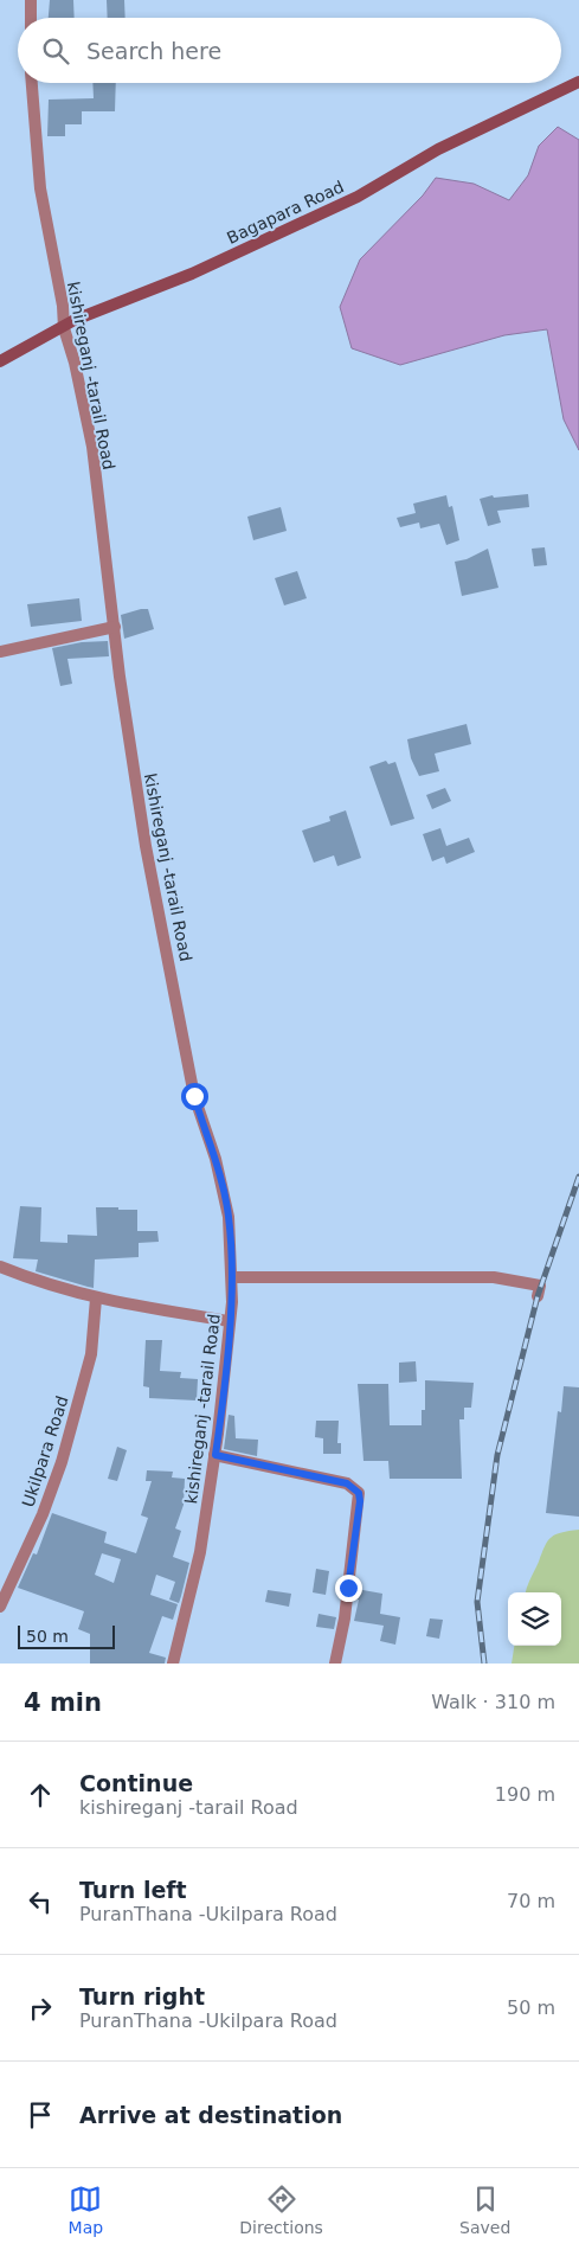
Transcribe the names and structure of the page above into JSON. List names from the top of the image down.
{
  "streets": {
    "street": ["Bagapara Road", "kishireganj -tarail Road", "Ukilpara Road"]
  },
  "crossings": [
    ["Bagapara Road", "kishireganj -tarail Road"]
  ],
  "scale_bar": "50 m",
  "page": {
    "search": "Search here",
    "scale": "50 m",
    "heading": ["4 min", "Walk · 310 m"],
    "list": [
      ["Continue", "kishireganj -tarail Road", "190 m"],
      ["Turn left", "PuranThana -Ukilpara Road", "70 m"],
      ["Turn right", "PuranThana -Ukilpara Road", "50 m"],
      "Arrive at destination"
    ],
    "nav": ["Map", "Directions", "Saved"]
  }
}
